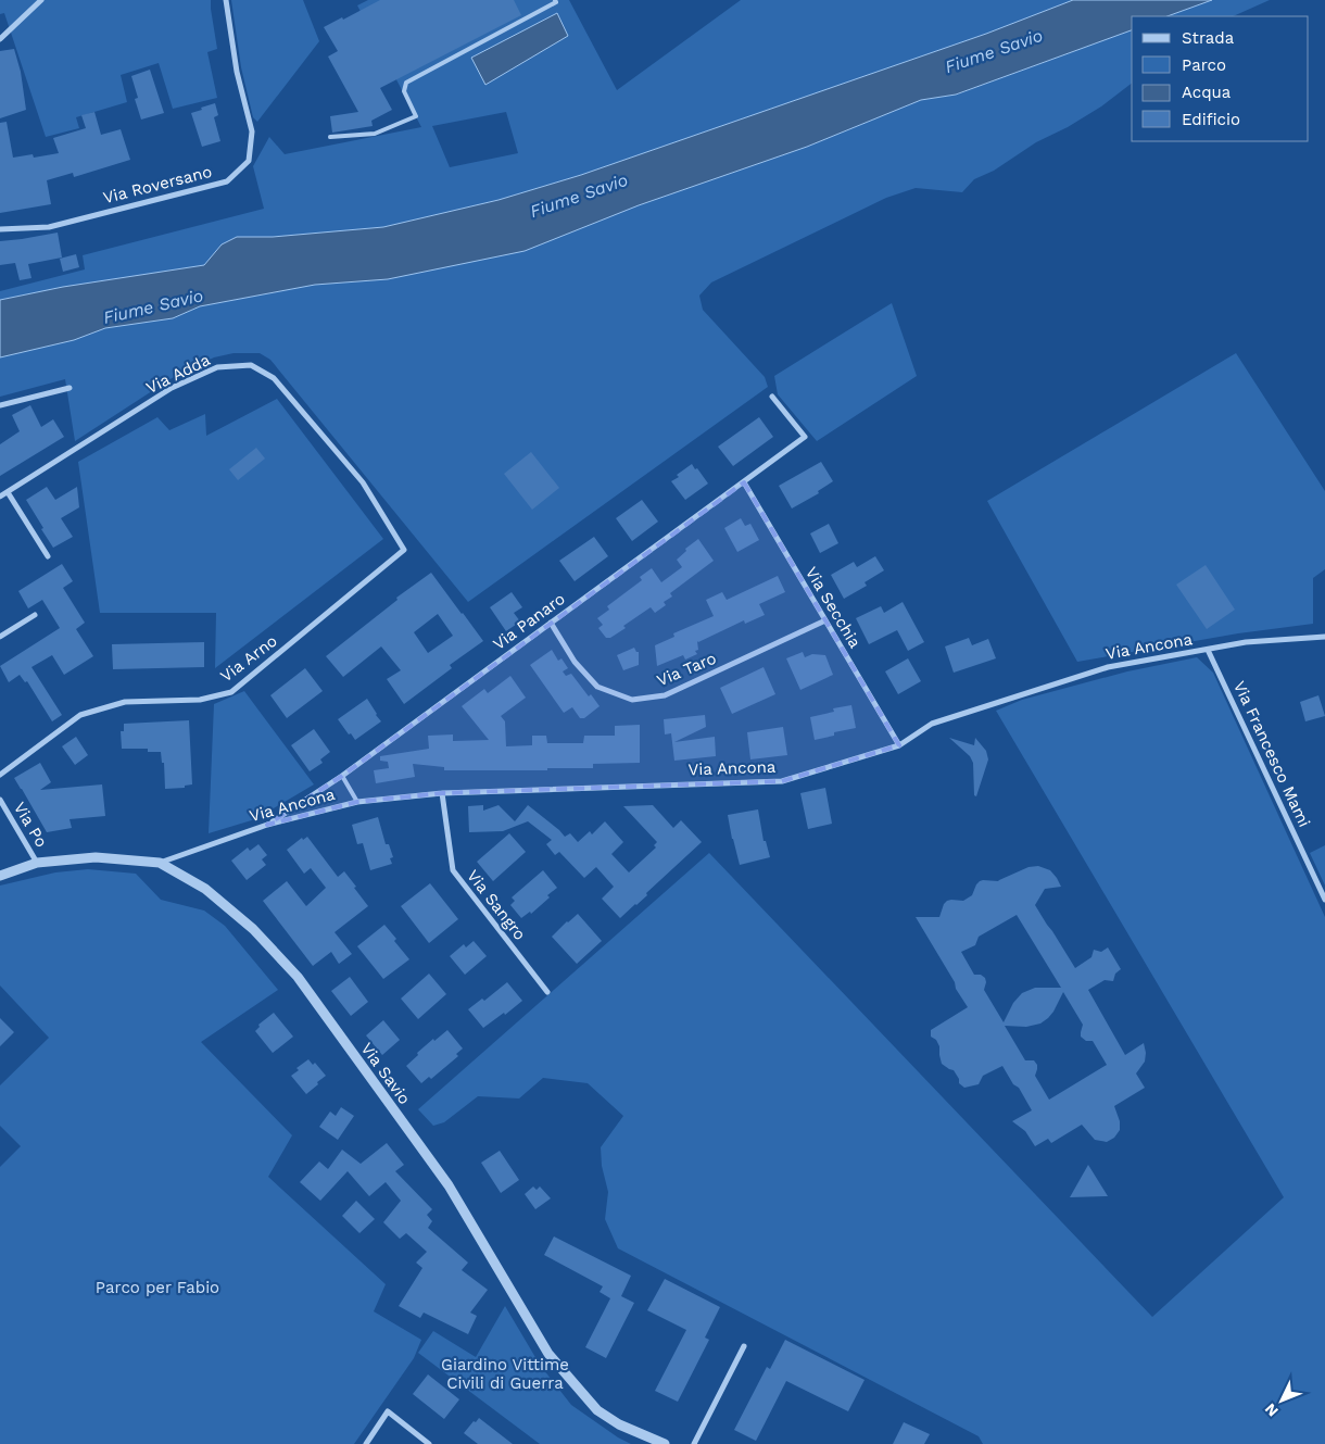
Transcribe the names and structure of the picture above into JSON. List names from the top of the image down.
{
  "streets": {
    "street": [
      "Via Roversano",
      "Via Adda",
      "Via Secchia",
      "Via Panaro",
      "Via Ancona",
      "Via Arno",
      "Via Taro",
      "Via Francesco Mami",
      "Via Po",
      "Via Sangro",
      "Via Savio"
    ]
  },
  "crossings": [
    ["Via Adda", "Via Arno"],
    ["Via Secchia", "Via Panaro"],
    ["Via Secchia", "Via Ancona"],
    ["Via Secchia", "Via Taro"],
    ["Via Panaro", "Via Ancona"],
    ["Via Panaro", "Via Taro"],
    ["Via Ancona", "Via Francesco Mami"],
    ["Via Ancona", "Via Sangro"],
    ["Via Ancona", "Via Savio"],
    ["Via Po", "Via Savio"]
  ],
  "water": ["Fiume Savio"],
  "parks": ["Parco per Fabio", "Giardino Vittime Civili di Guerra"],
  "legend": [
    "Strada",
    "Parco",
    "Acqua",
    "Edificio"
  ],
  "north": "bottom left"
}
